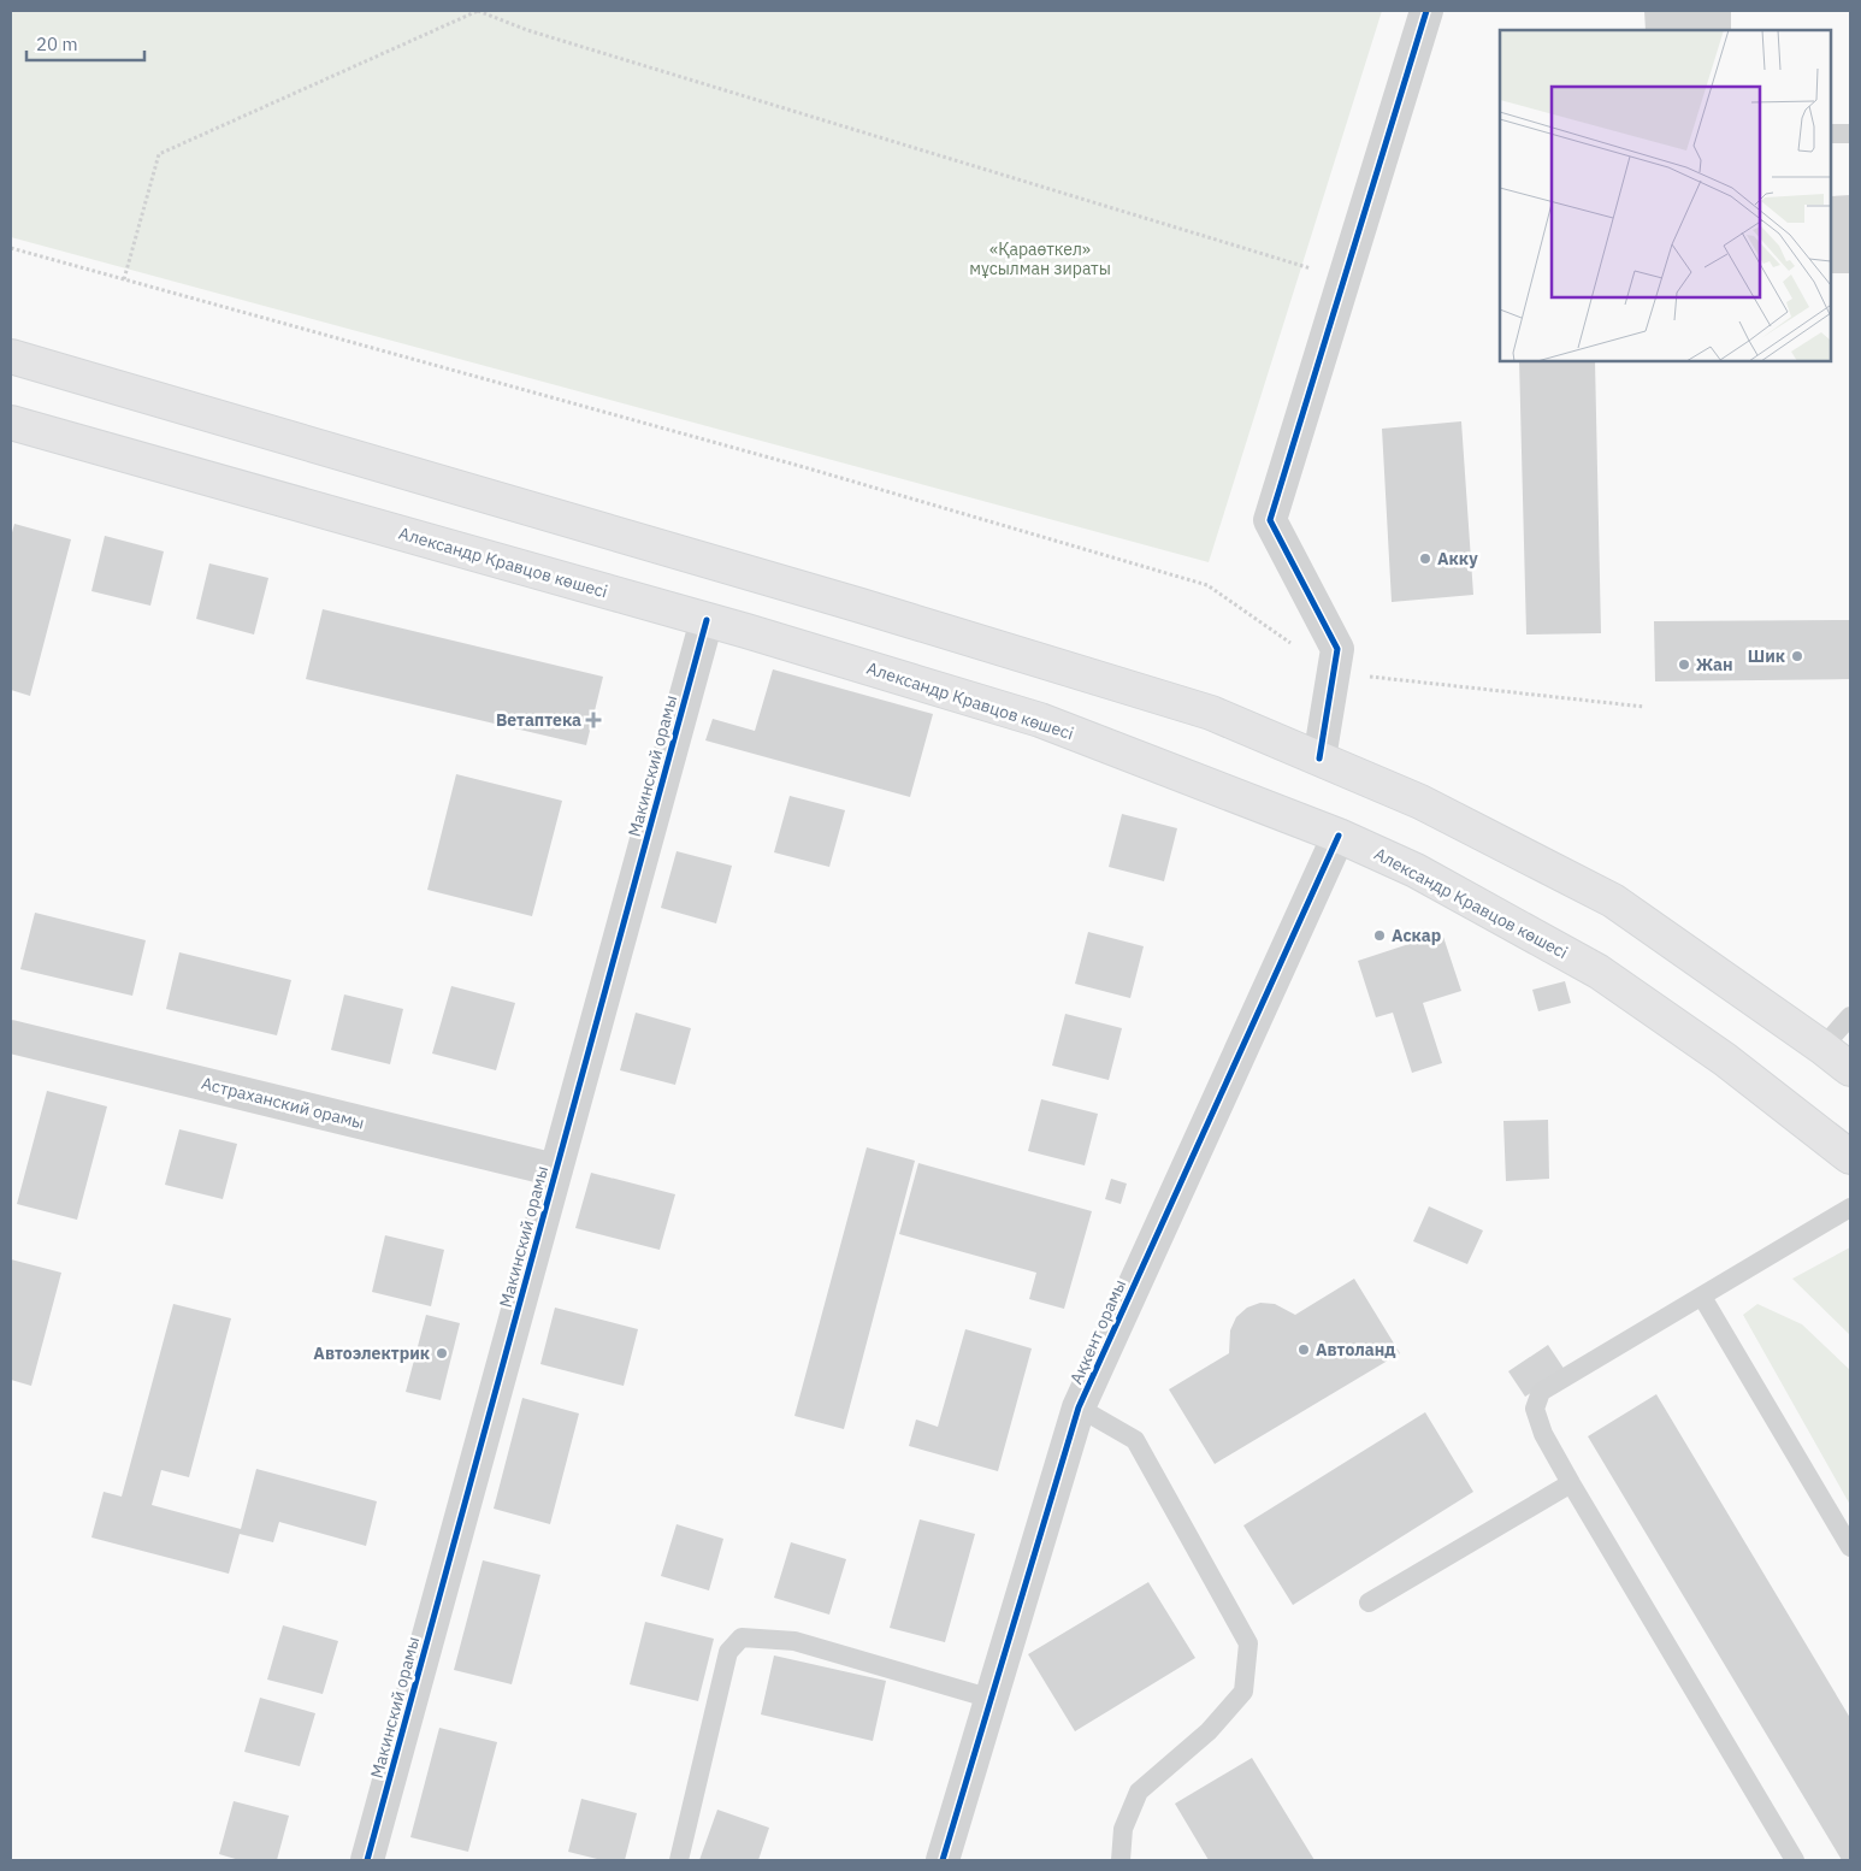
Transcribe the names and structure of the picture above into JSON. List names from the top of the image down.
{
  "streets": {
    "main road": ["Александр Кравцов көшесі"],
    "street": ["Макинский орамы", "Астраханский орамы", "Ақкент орамы"]
  },
  "crossings": [
    ["Александр Кравцов көшесі", "Макинский орамы"],
    ["Александр Кравцов көшесі", "Ақкент орамы"],
    ["Макинский орамы", "Астраханский орамы"]
  ],
  "parks": ["«Қараөткел» мұсылман зираты"],
  "places": {
    "other": [
      "Акку",
      "Шик",
      "Жан",
      "Аскар",
      "Автоланд",
      "Автоэлектрик"
    ],
    "health": ["Ветаптека"]
  },
  "scale_bar": "20 m"
}
